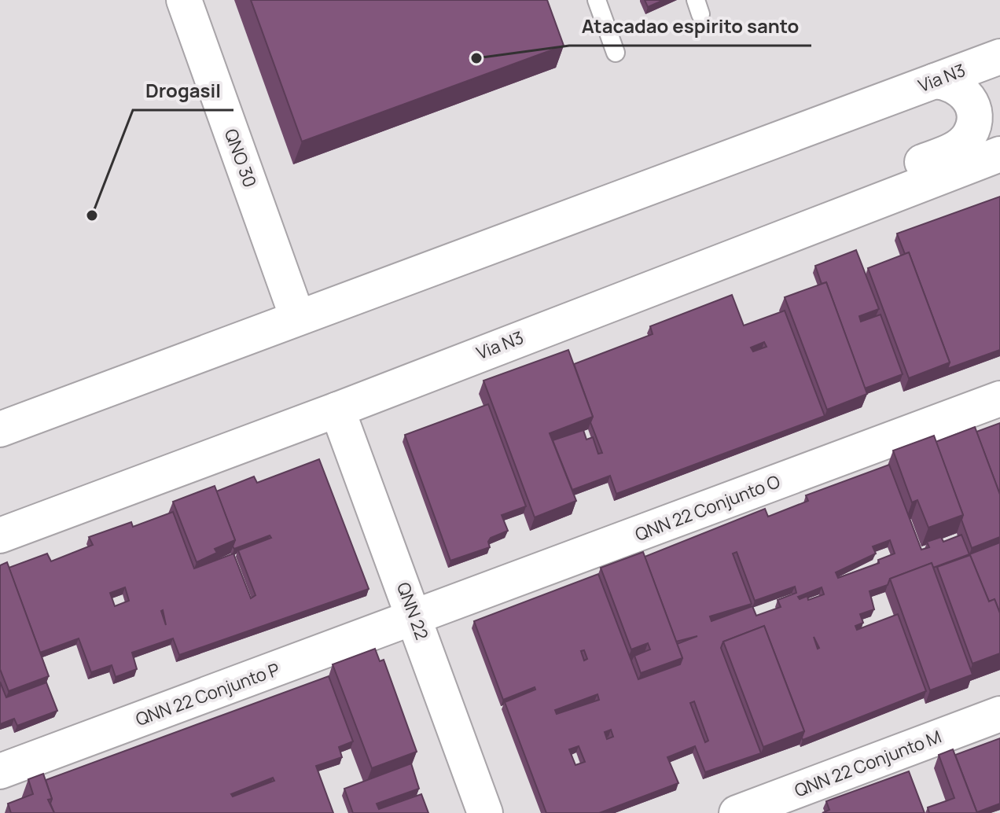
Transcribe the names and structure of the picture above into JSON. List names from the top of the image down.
{
  "streets": {
    "main road": [
      "Via N3",
      "QNO 30",
      "QNN 22 Conjunto O",
      "QNN 22",
      "QNN 22 Conjunto P",
      "QNN 22 Conjunto M"
    ]
  },
  "crossings": [
    ["Via N3", "QNO 30"],
    ["Via N3", "QNN 22"],
    ["QNN 22 Conjunto O", "QNN 22"],
    ["QNN 22 Conjunto O", "QNN 22 Conjunto P"],
    ["QNN 22", "QNN 22 Conjunto P"]
  ],
  "places": ["Atacadao espirito santo", "Drogasil"]
}
